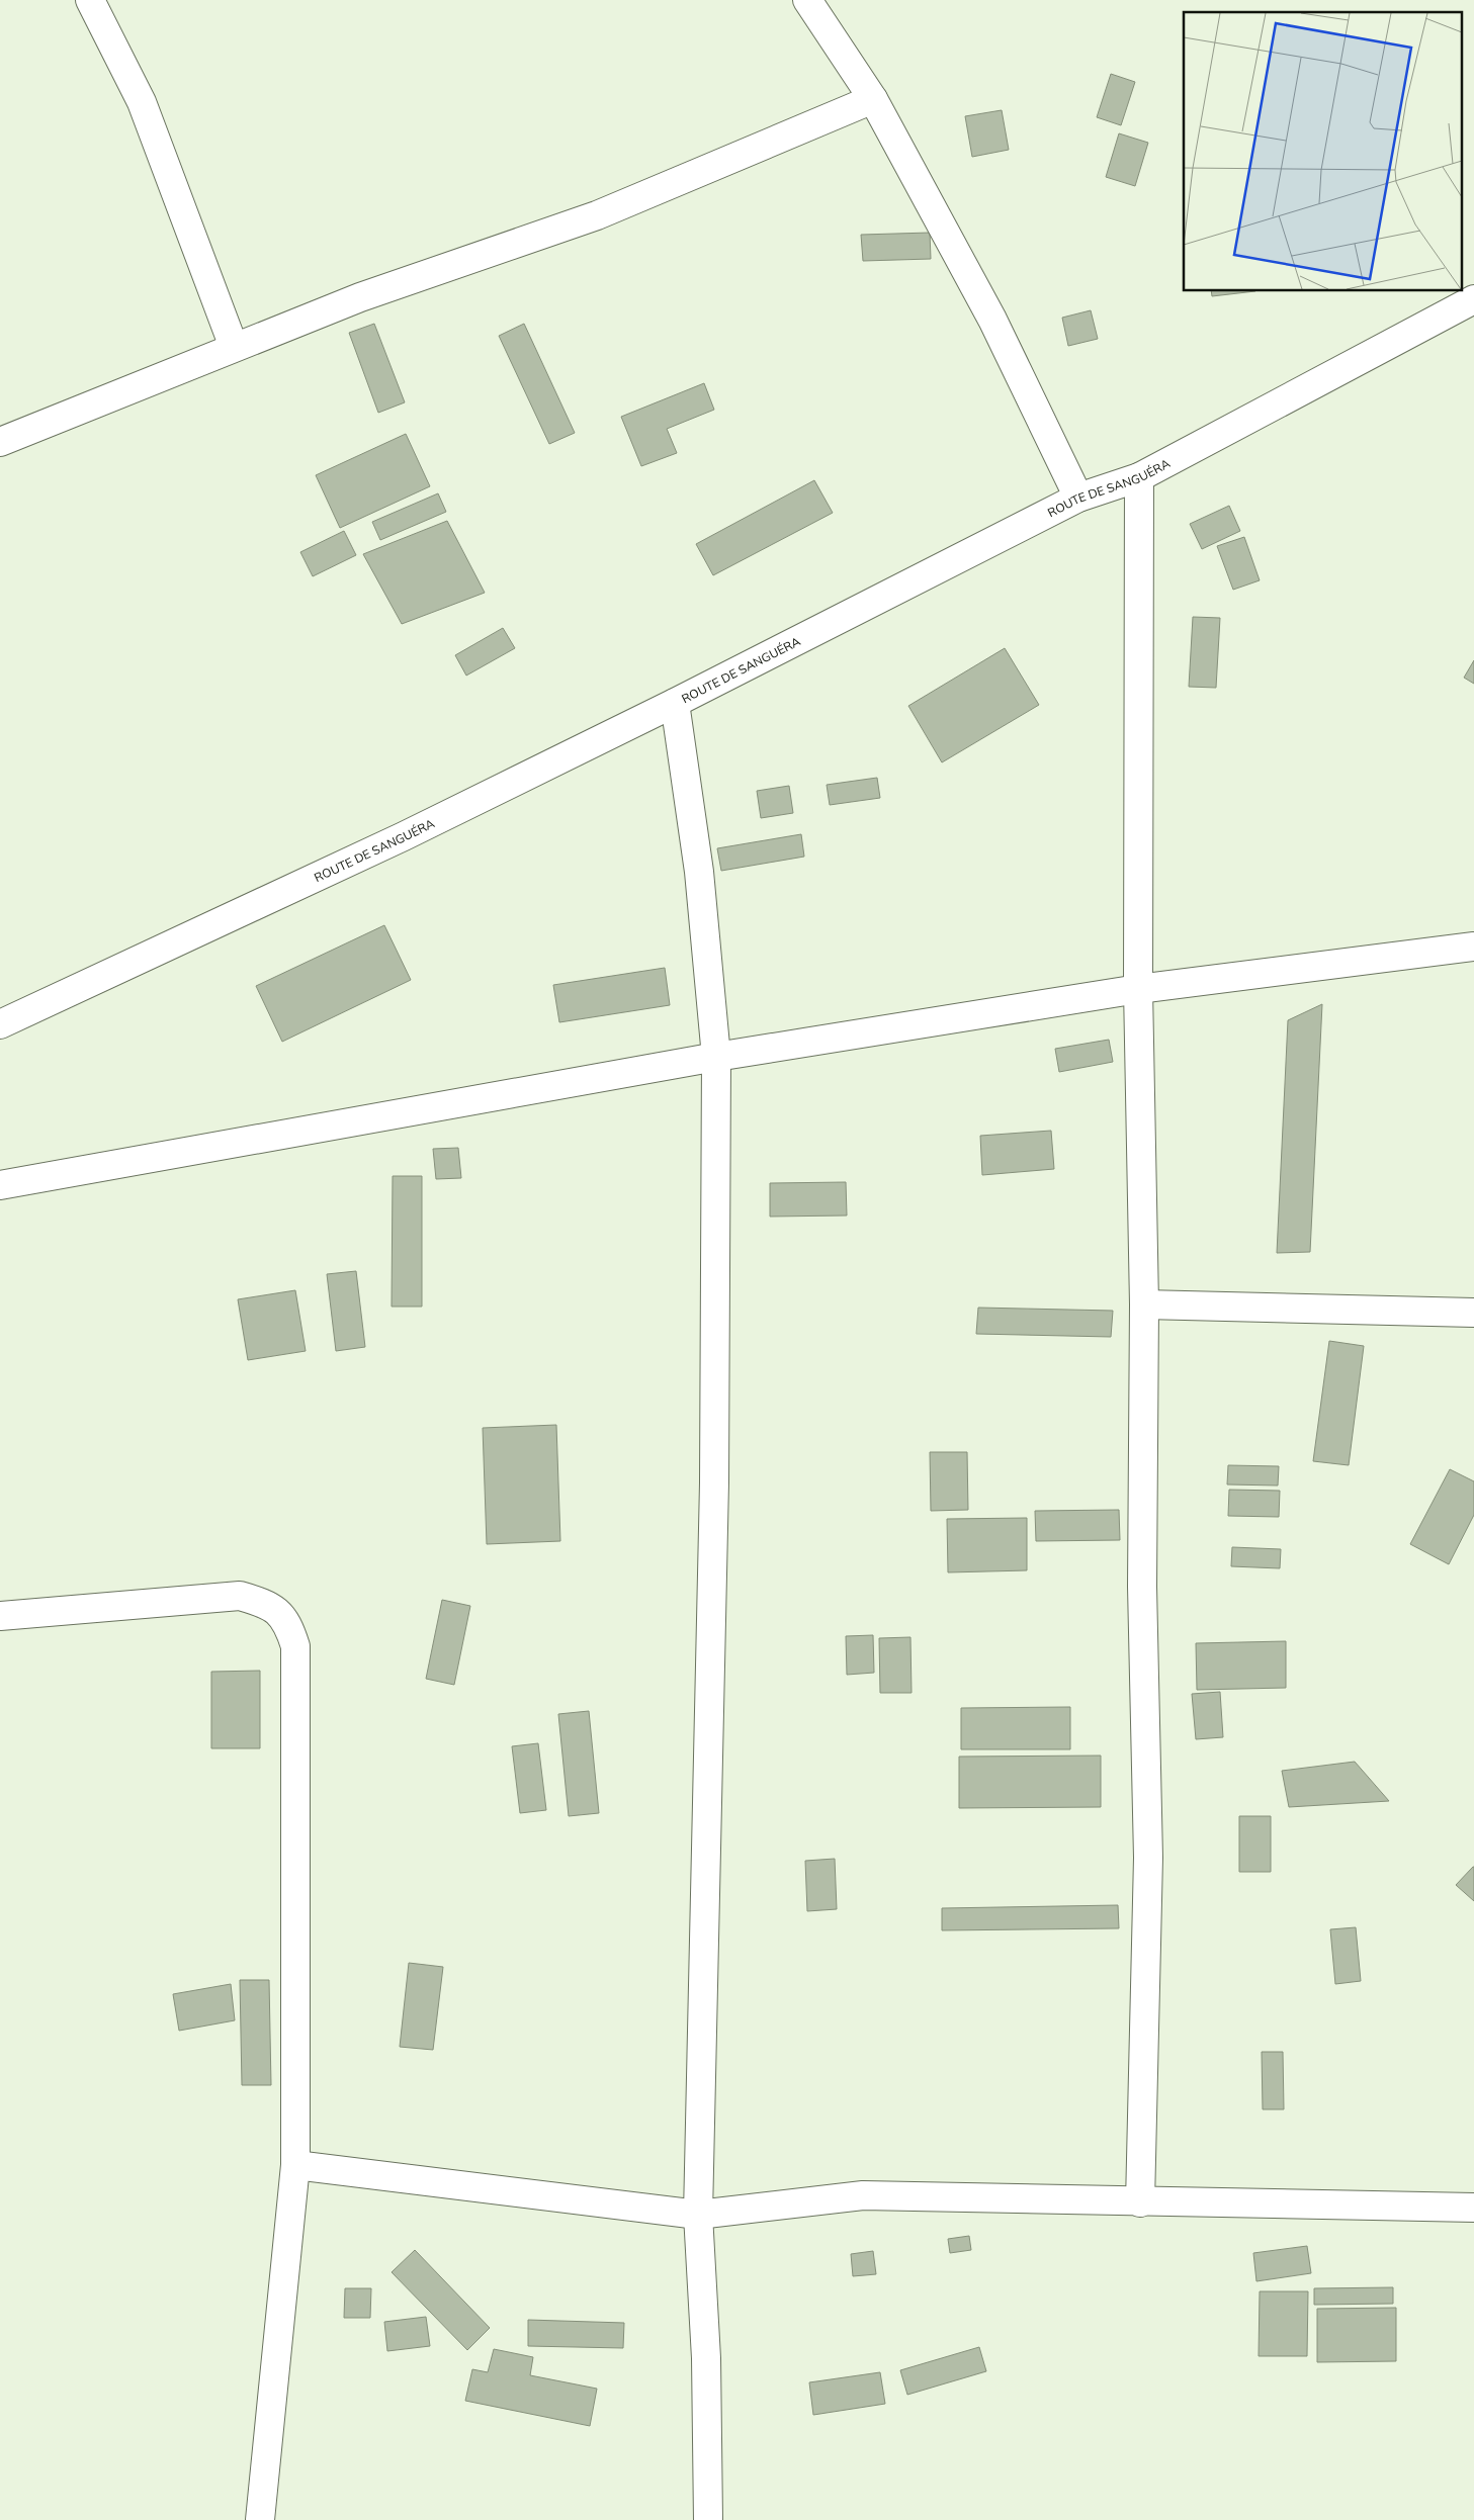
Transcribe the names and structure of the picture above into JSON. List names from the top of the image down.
{
  "streets": {
    "street": ["ROUTE DE SANGUÉRA"]
  }
}
